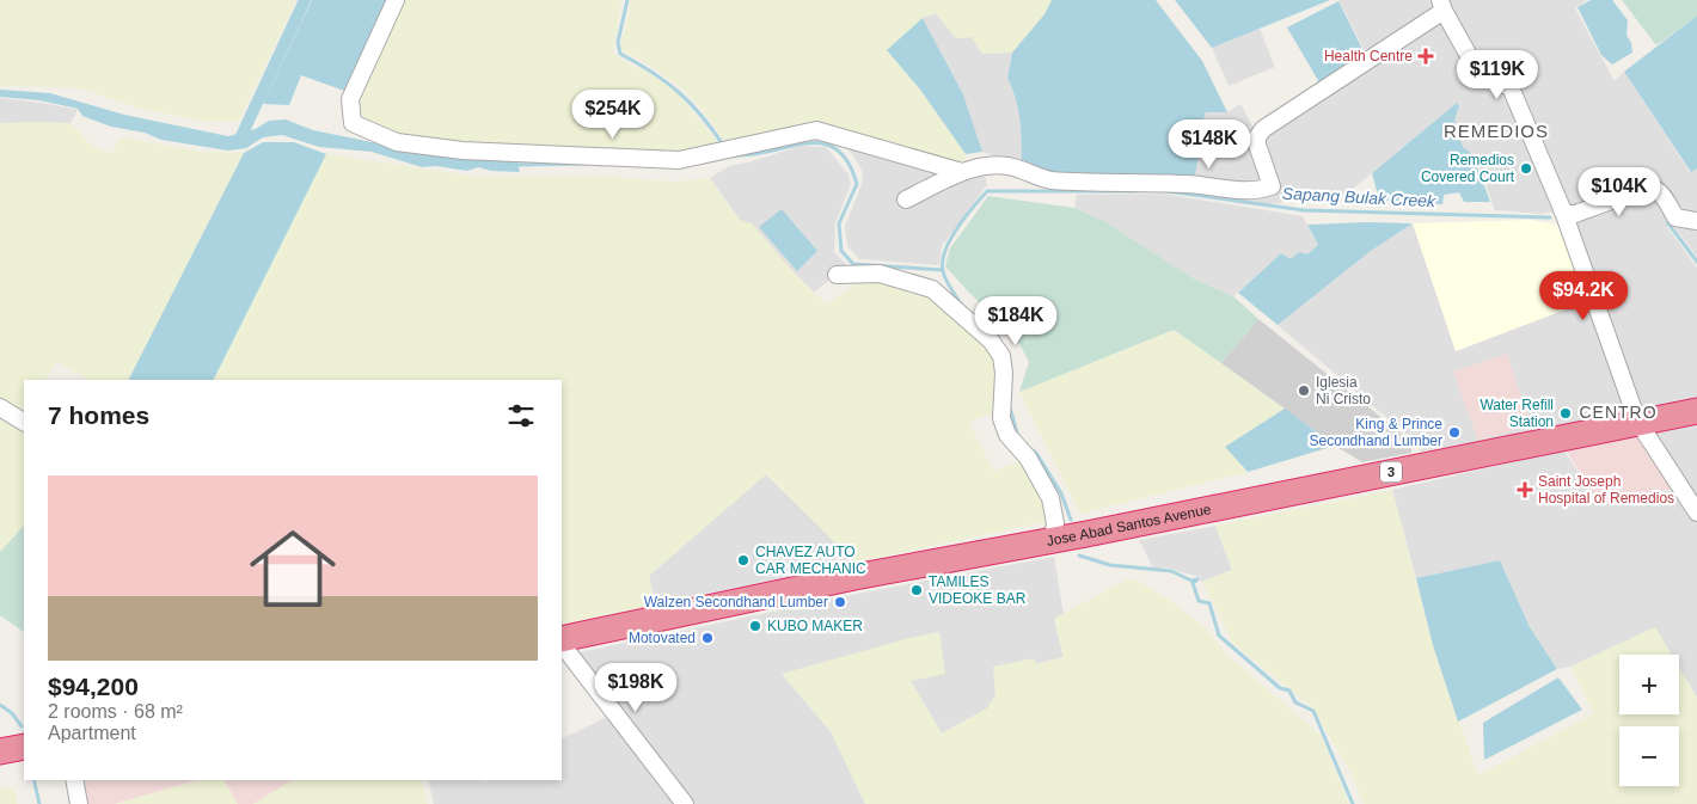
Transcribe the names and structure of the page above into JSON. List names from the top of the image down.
{
  "streets": {
    "highway": ["3", "Jose Abad Santos Avenue"]
  },
  "districts": ["REMEDIOS", "CENTRO"],
  "water": ["Sapang Bulak Creek"],
  "places": {
    "health": ["Health Centre", "Saint Joseph Hospital of Remedios"],
    "other": [
      "Remedios Covered Court",
      "Iglesia Ni Cristo",
      "Water Refill Station",
      "King & Prince Secondhand Lumber",
      "CHAVEZ AUTO CAR MECHANIC",
      "TAMILES VIDEOKE BAR",
      "Walzen Secondhand Lumber",
      "KUBO MAKER",
      "Motovated"
    ]
  },
  "page": {
    "price": [
      "$119K",
      "$254K",
      "$148K",
      "$104K",
      "$94.2K",
      "$184K",
      "$198K"
    ],
    "heading": "7 homes",
    "list": [
      {
        "name": "$94,200",
        "note": "2 rooms · 68 m² · Apartment"
      }
    ],
    "map_buttons": ["+", "−"]
  }
}
